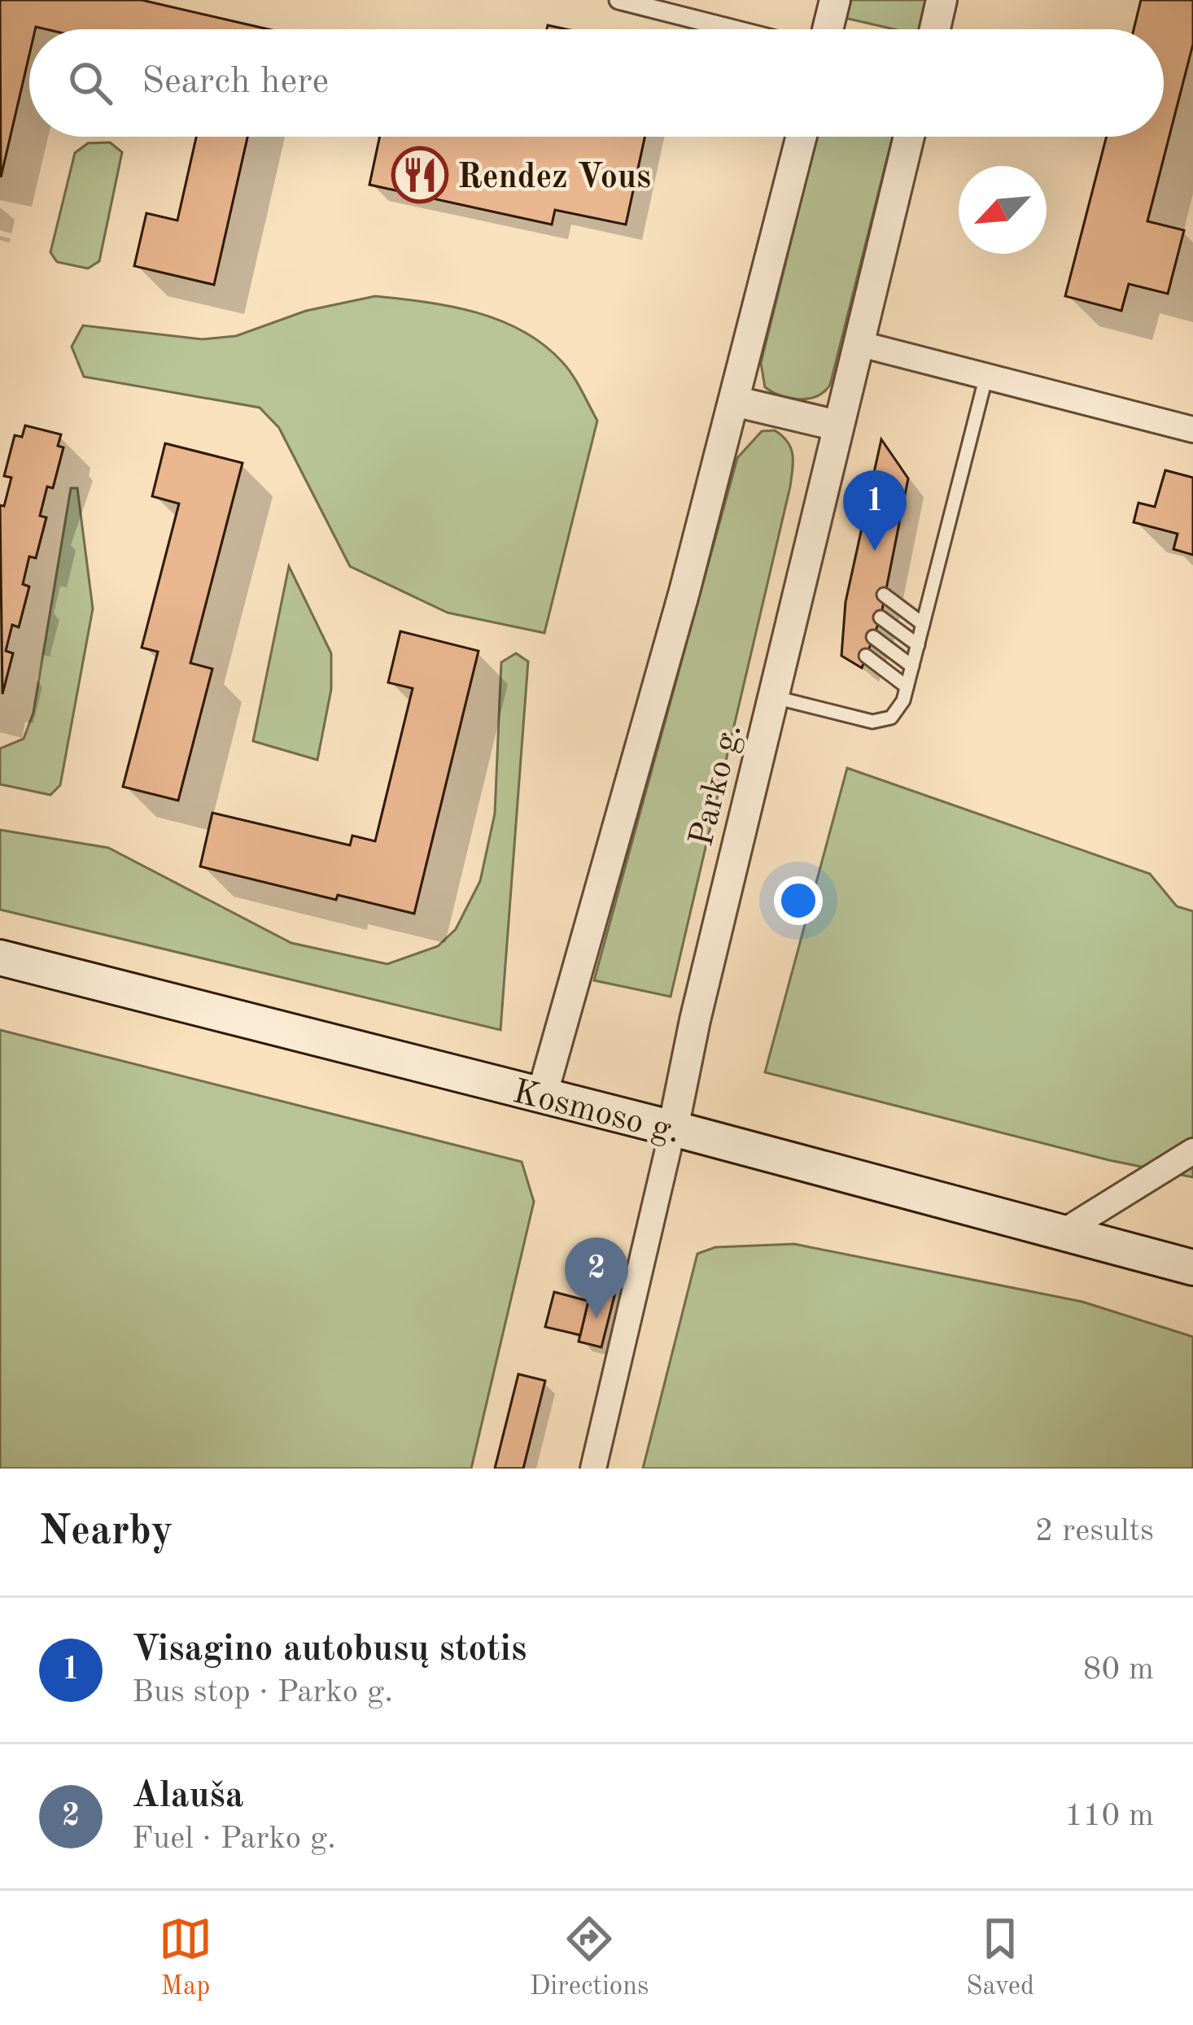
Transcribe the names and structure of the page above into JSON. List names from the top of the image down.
{
  "streets": {
    "main road": ["Kosmoso g."],
    "street": ["Parko g."]
  },
  "crossings": [
    ["Parko g.", "Kosmoso g."]
  ],
  "places": {
    "restaurant": ["Rendez Vous"]
  },
  "north": "bottom left",
  "page": {
    "search": "Search here",
    "pins": ["1", "2"],
    "heading": ["Nearby", "2 results"],
    "list": [
      {
        "mark": "1",
        "name": "Visagino autobusų stotis",
        "note": "Bus stop · Parko g.",
        "value": "80 m"
      },
      {
        "mark": "2",
        "name": "Alauša",
        "note": "Fuel · Parko g.",
        "value": "110 m"
      }
    ],
    "nav": ["Map", "Directions", "Saved"]
  }
}
